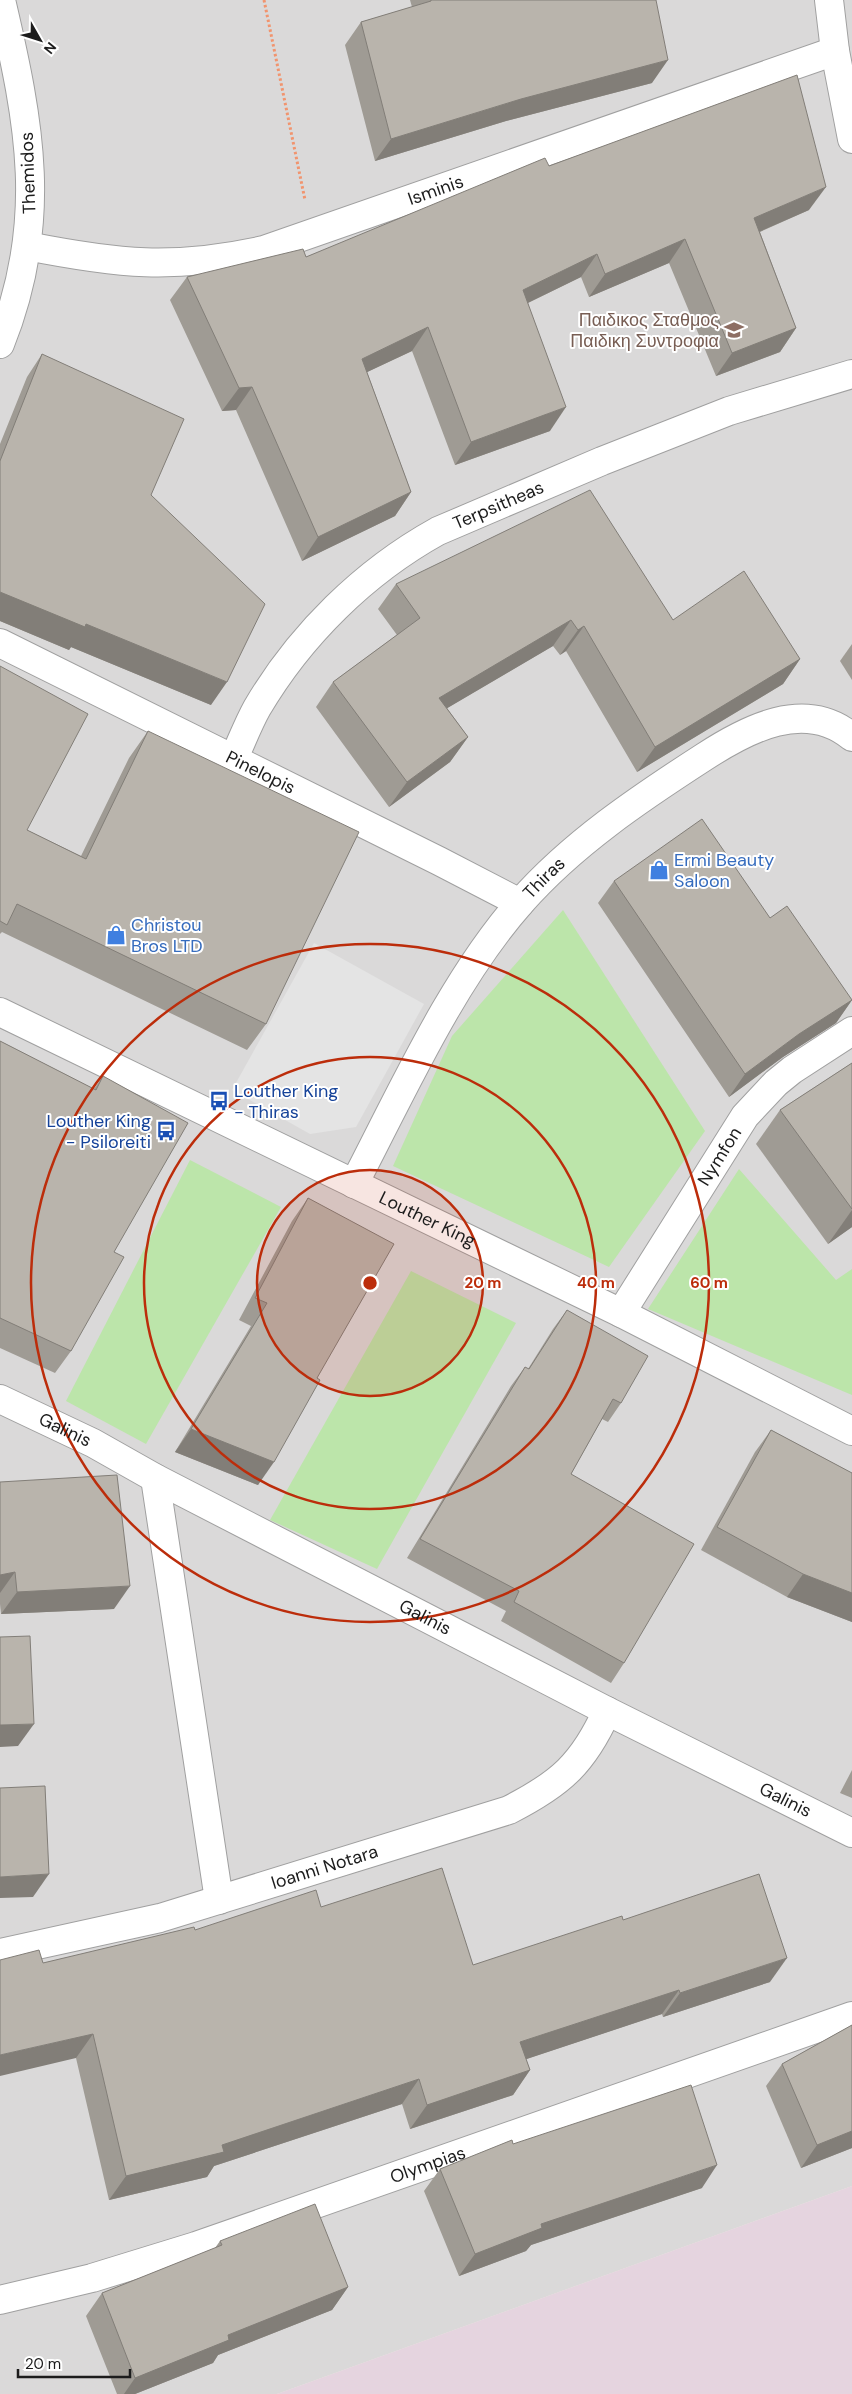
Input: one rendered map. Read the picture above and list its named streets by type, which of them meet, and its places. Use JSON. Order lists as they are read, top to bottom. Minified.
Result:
{"streets":{"street":["Themidos","Isminis","Terpsitheas","Pinelopis","Thiras","Nymfon","Louther King","Galinis","Ioanni Notara","Olympias"]},"crossings":[["Themidos","Isminis"],["Terpsitheas","Pinelopis"],["Pinelopis","Thiras"],["Thiras","Louther King"],["Nymfon","Louther King"],["Galinis","Ioanni Notara"]],"places":{"school or university":["Παιδικος Σταθμος Παιδικη Συντροφια"],"shop":["Ermi Beauty Saloon","Christou Bros LTD"],"bus stop":["Louther King - Thiras","Louther King - Psiloreiti"]},"scale_bar":"20 m","north":"bottom right","rings":["20 m","40 m","60 m"]}
